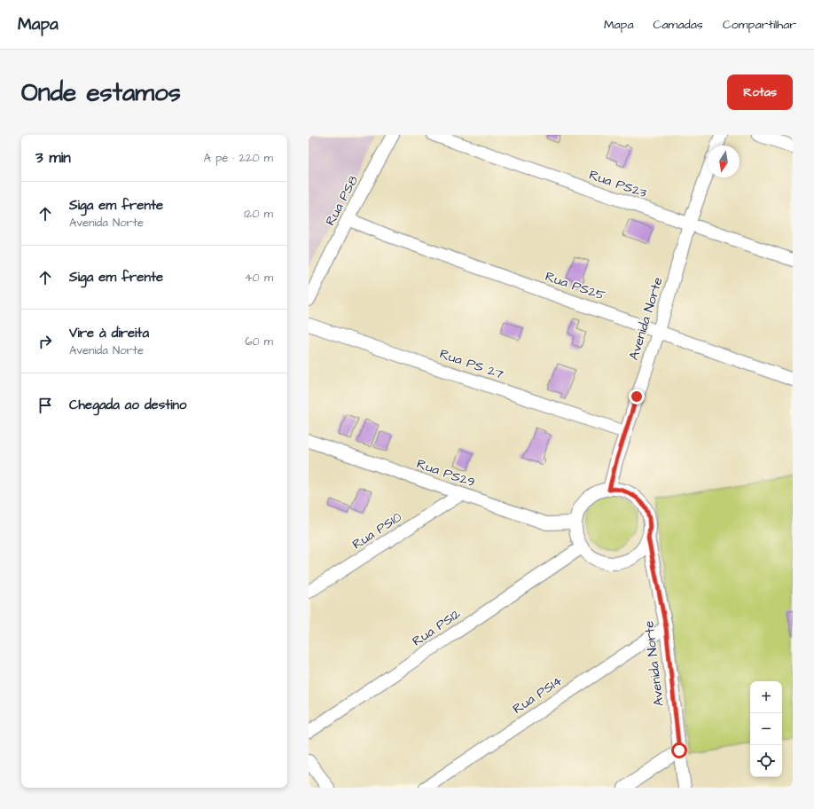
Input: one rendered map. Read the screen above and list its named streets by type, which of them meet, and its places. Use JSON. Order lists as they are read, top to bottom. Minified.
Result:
{"streets":{"street":["Rua PS23","Rua PS8","Rua PS25","Avenida Norte","Rua PS 27","Rua PS29","Rua PS10","Rua PS12","Rua PS14"]},"crossings":[["Rua PS23","Avenida Norte"],["Rua PS8","Rua PS25"],["Rua PS25","Avenida Norte"],["Avenida Norte","Rua PS 27"],["Avenida Norte","Rua PS29"],["Avenida Norte","Rua PS12"],["Avenida Norte","Rua PS14"],["Rua PS29","Rua PS10"],["Rua PS29","Rua PS12"]],"north":"bottom","page":{"header":"Mapa","nav":["Mapa","Camadas","Compartilhar"],"buttons":"Rotas","title":"Onde estamos","heading":["3 min","A pé · 220 m"],"list":[["Siga em frente","Avenida Norte","120 m"],["Siga em frente","40 m"],["Vire à direita","Avenida Norte","60 m"],"Chegada ao destino"],"map_buttons":["+","−"]}}
